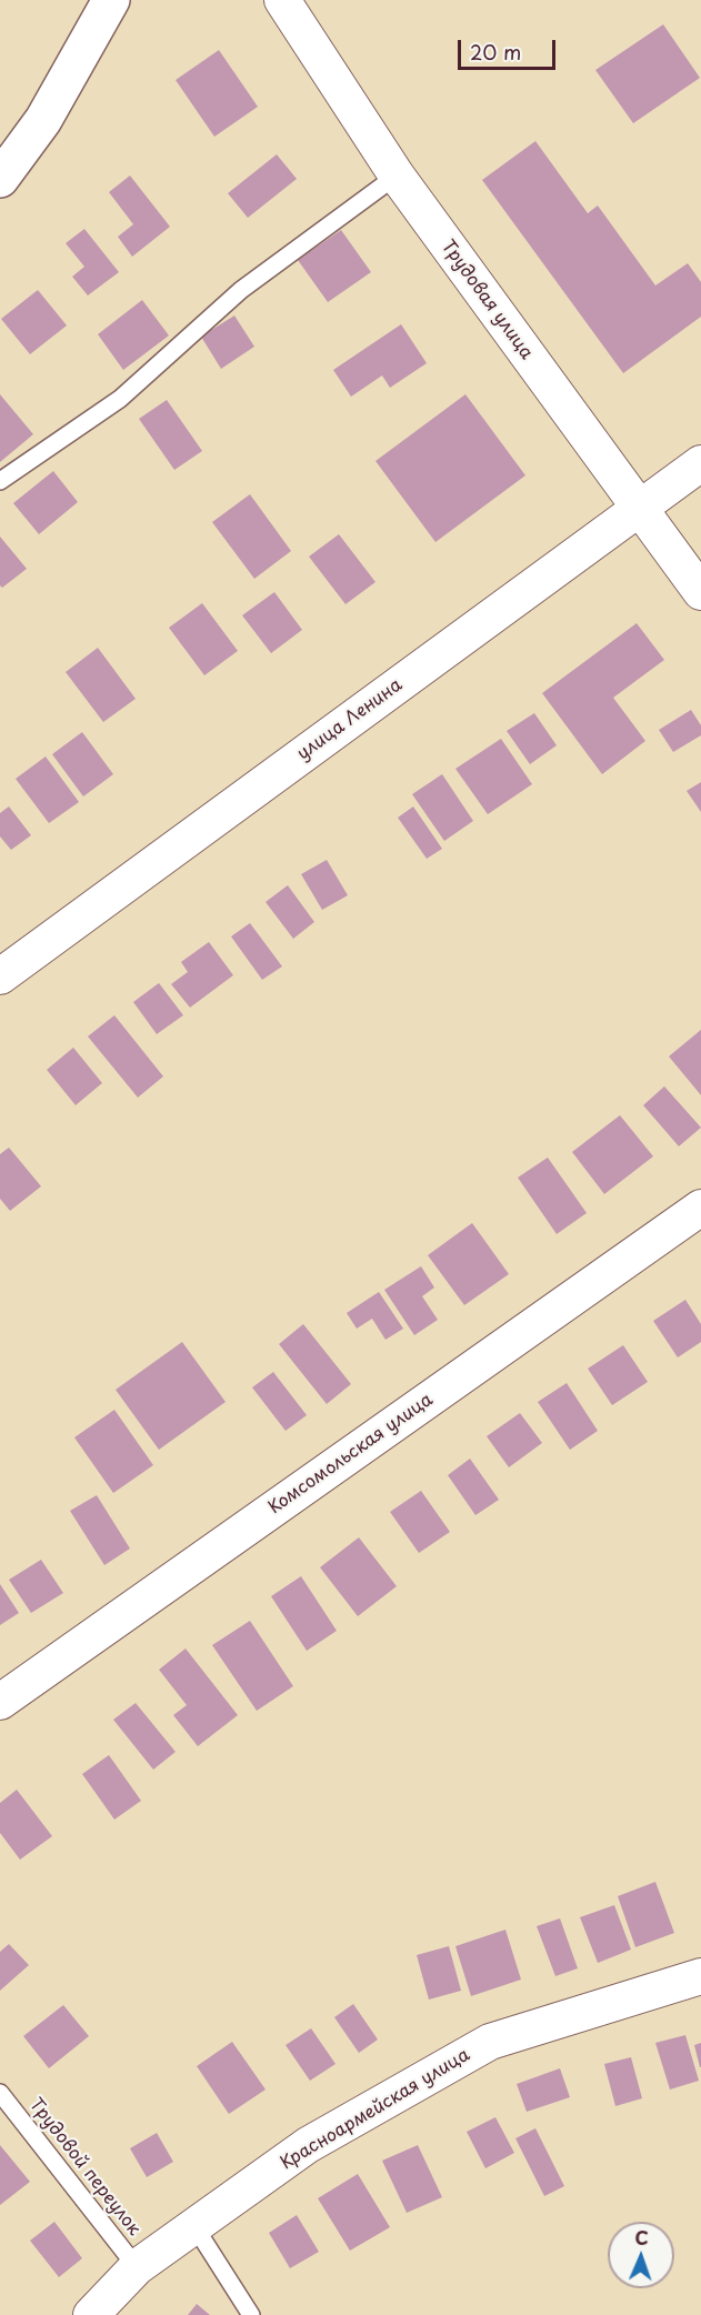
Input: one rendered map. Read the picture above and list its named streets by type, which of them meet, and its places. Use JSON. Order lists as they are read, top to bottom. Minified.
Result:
{"streets":{"street":["Трудовая улица","улица Ленина","Комсомольская улица","Красноармейская улица"],"lane":["Трудовой переулок"]},"crossings":[["Трудовая улица","улица Ленина"],["Красноармейская улица","Трудовой переулок"]],"scale_bar":"20 m","north":"top"}
